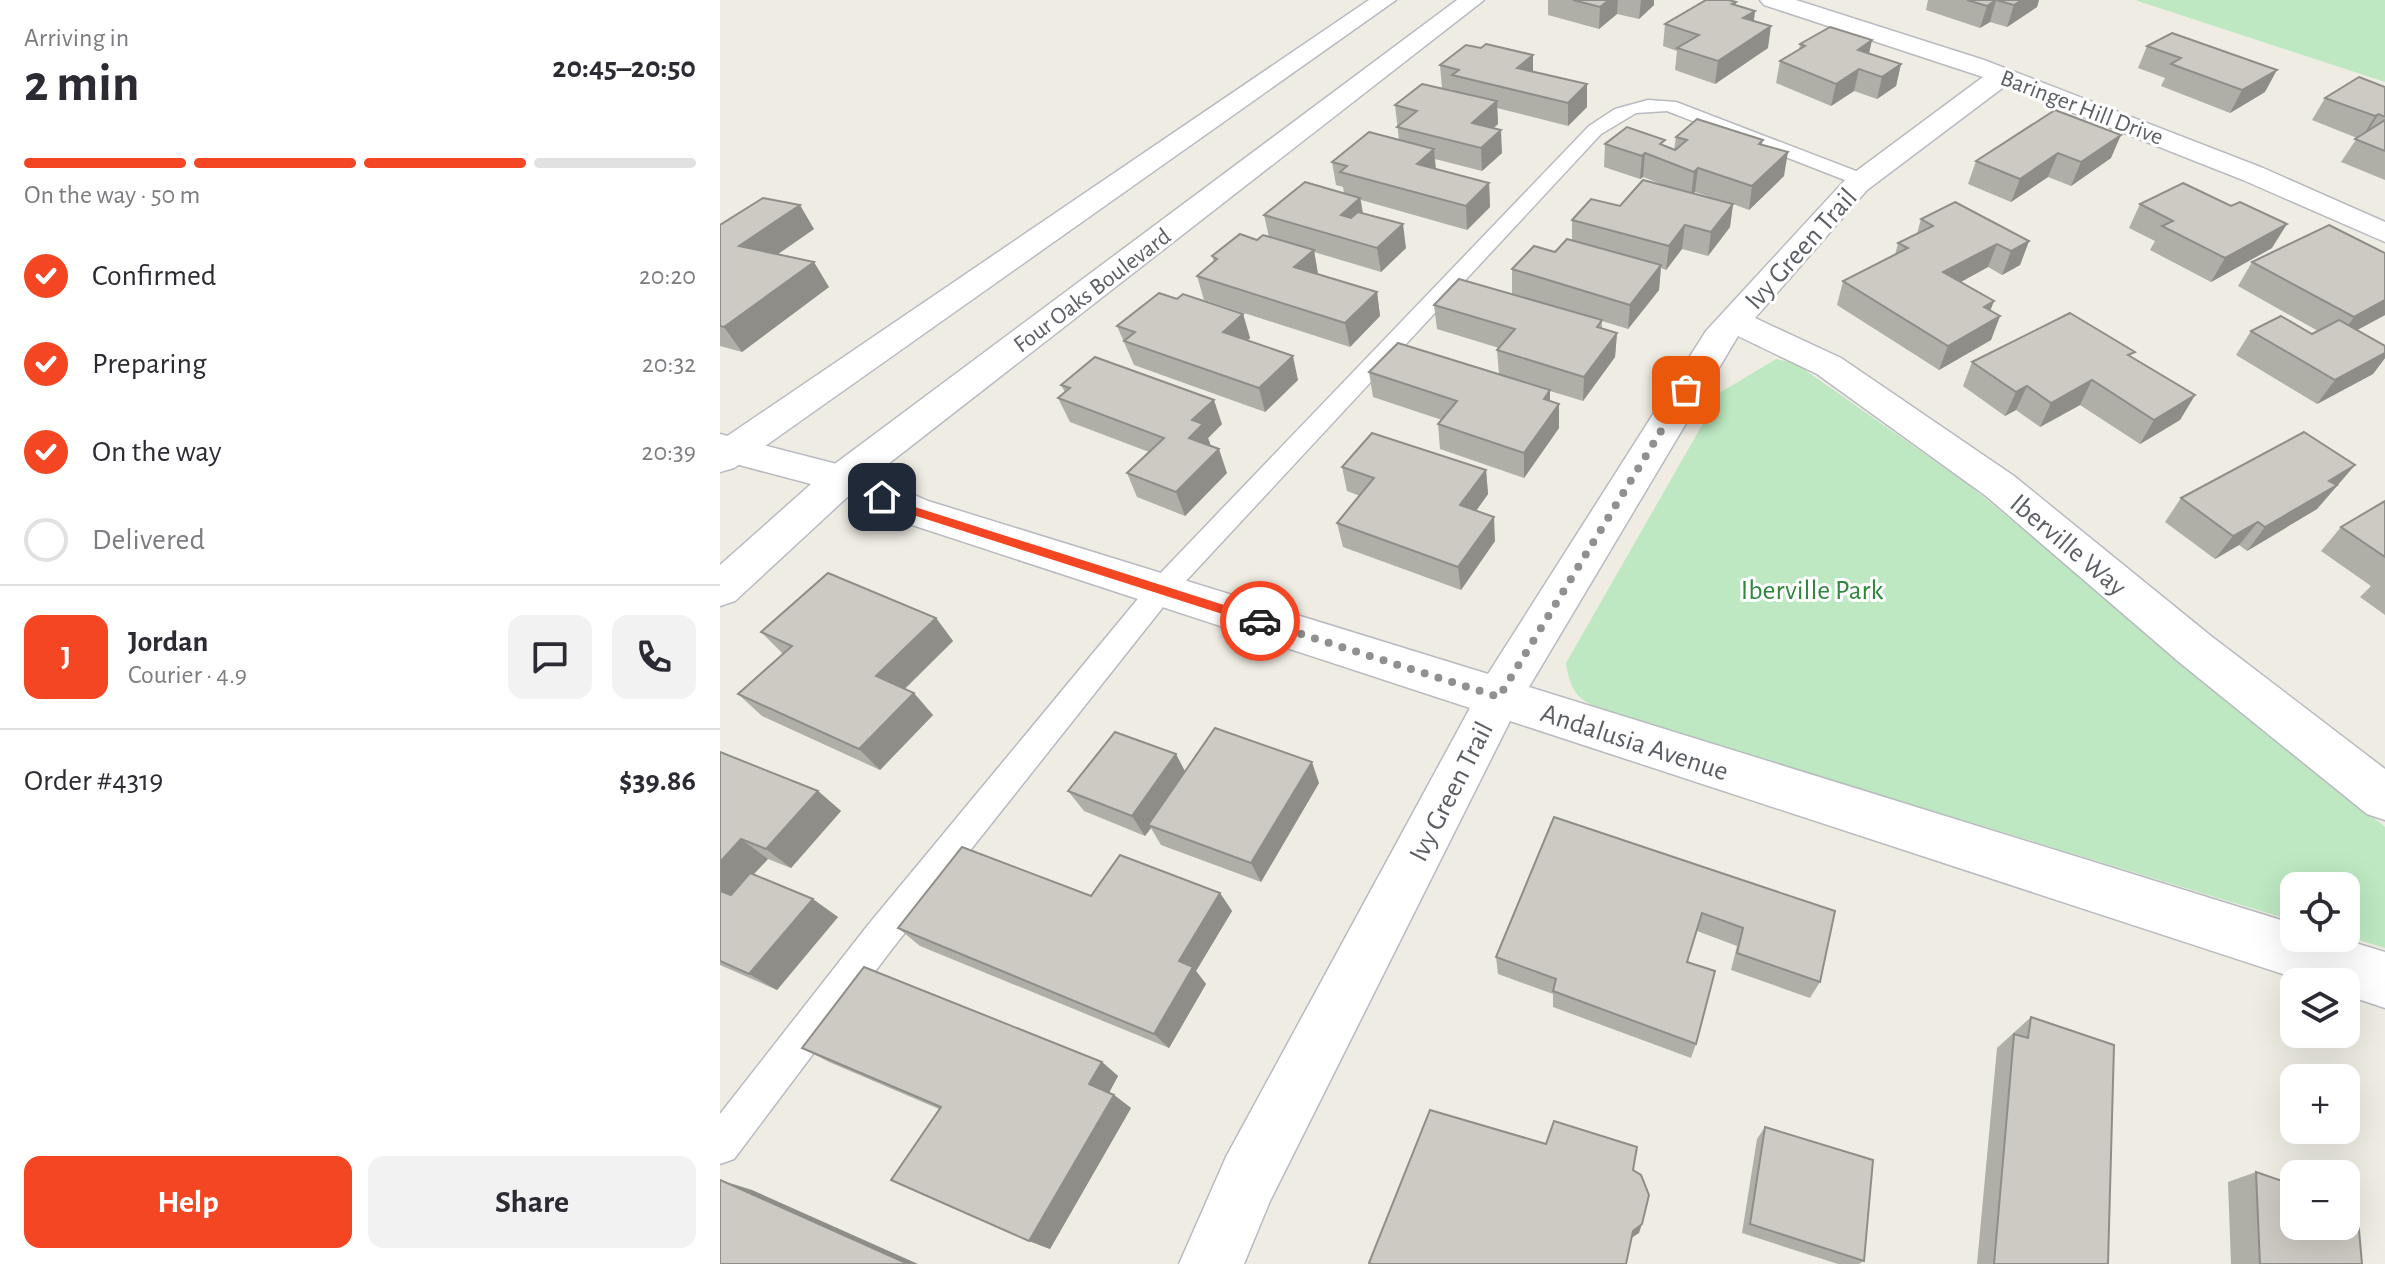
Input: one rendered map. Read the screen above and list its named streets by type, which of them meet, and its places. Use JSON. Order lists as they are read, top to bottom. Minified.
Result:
{"streets":{"street":["Baringer Hill Drive","Ivy Green Trail","Four Oaks Boulevard","Iberville Way","Andalusia Avenue"]},"crossings":[["Baringer Hill Drive","Ivy Green Trail"],["Ivy Green Trail","Iberville Way"],["Ivy Green Trail","Andalusia Avenue"],["Four Oaks Boulevard","Andalusia Avenue"]],"parks":["Iberville Park"],"page":{"heading":["2 min","Arriving in","20:45–20:50"],"panel":["Jordan","Courier · 4.9","Order #4319","$39.86"],"bar":"On the way · 50 m","list":[["Confirmed","20:20"],["Preparing","20:32"],["On the way","20:39"],"Delivered"],"round":"J","map_buttons":["+","−"],"buttons":["Help","Share"]}}
